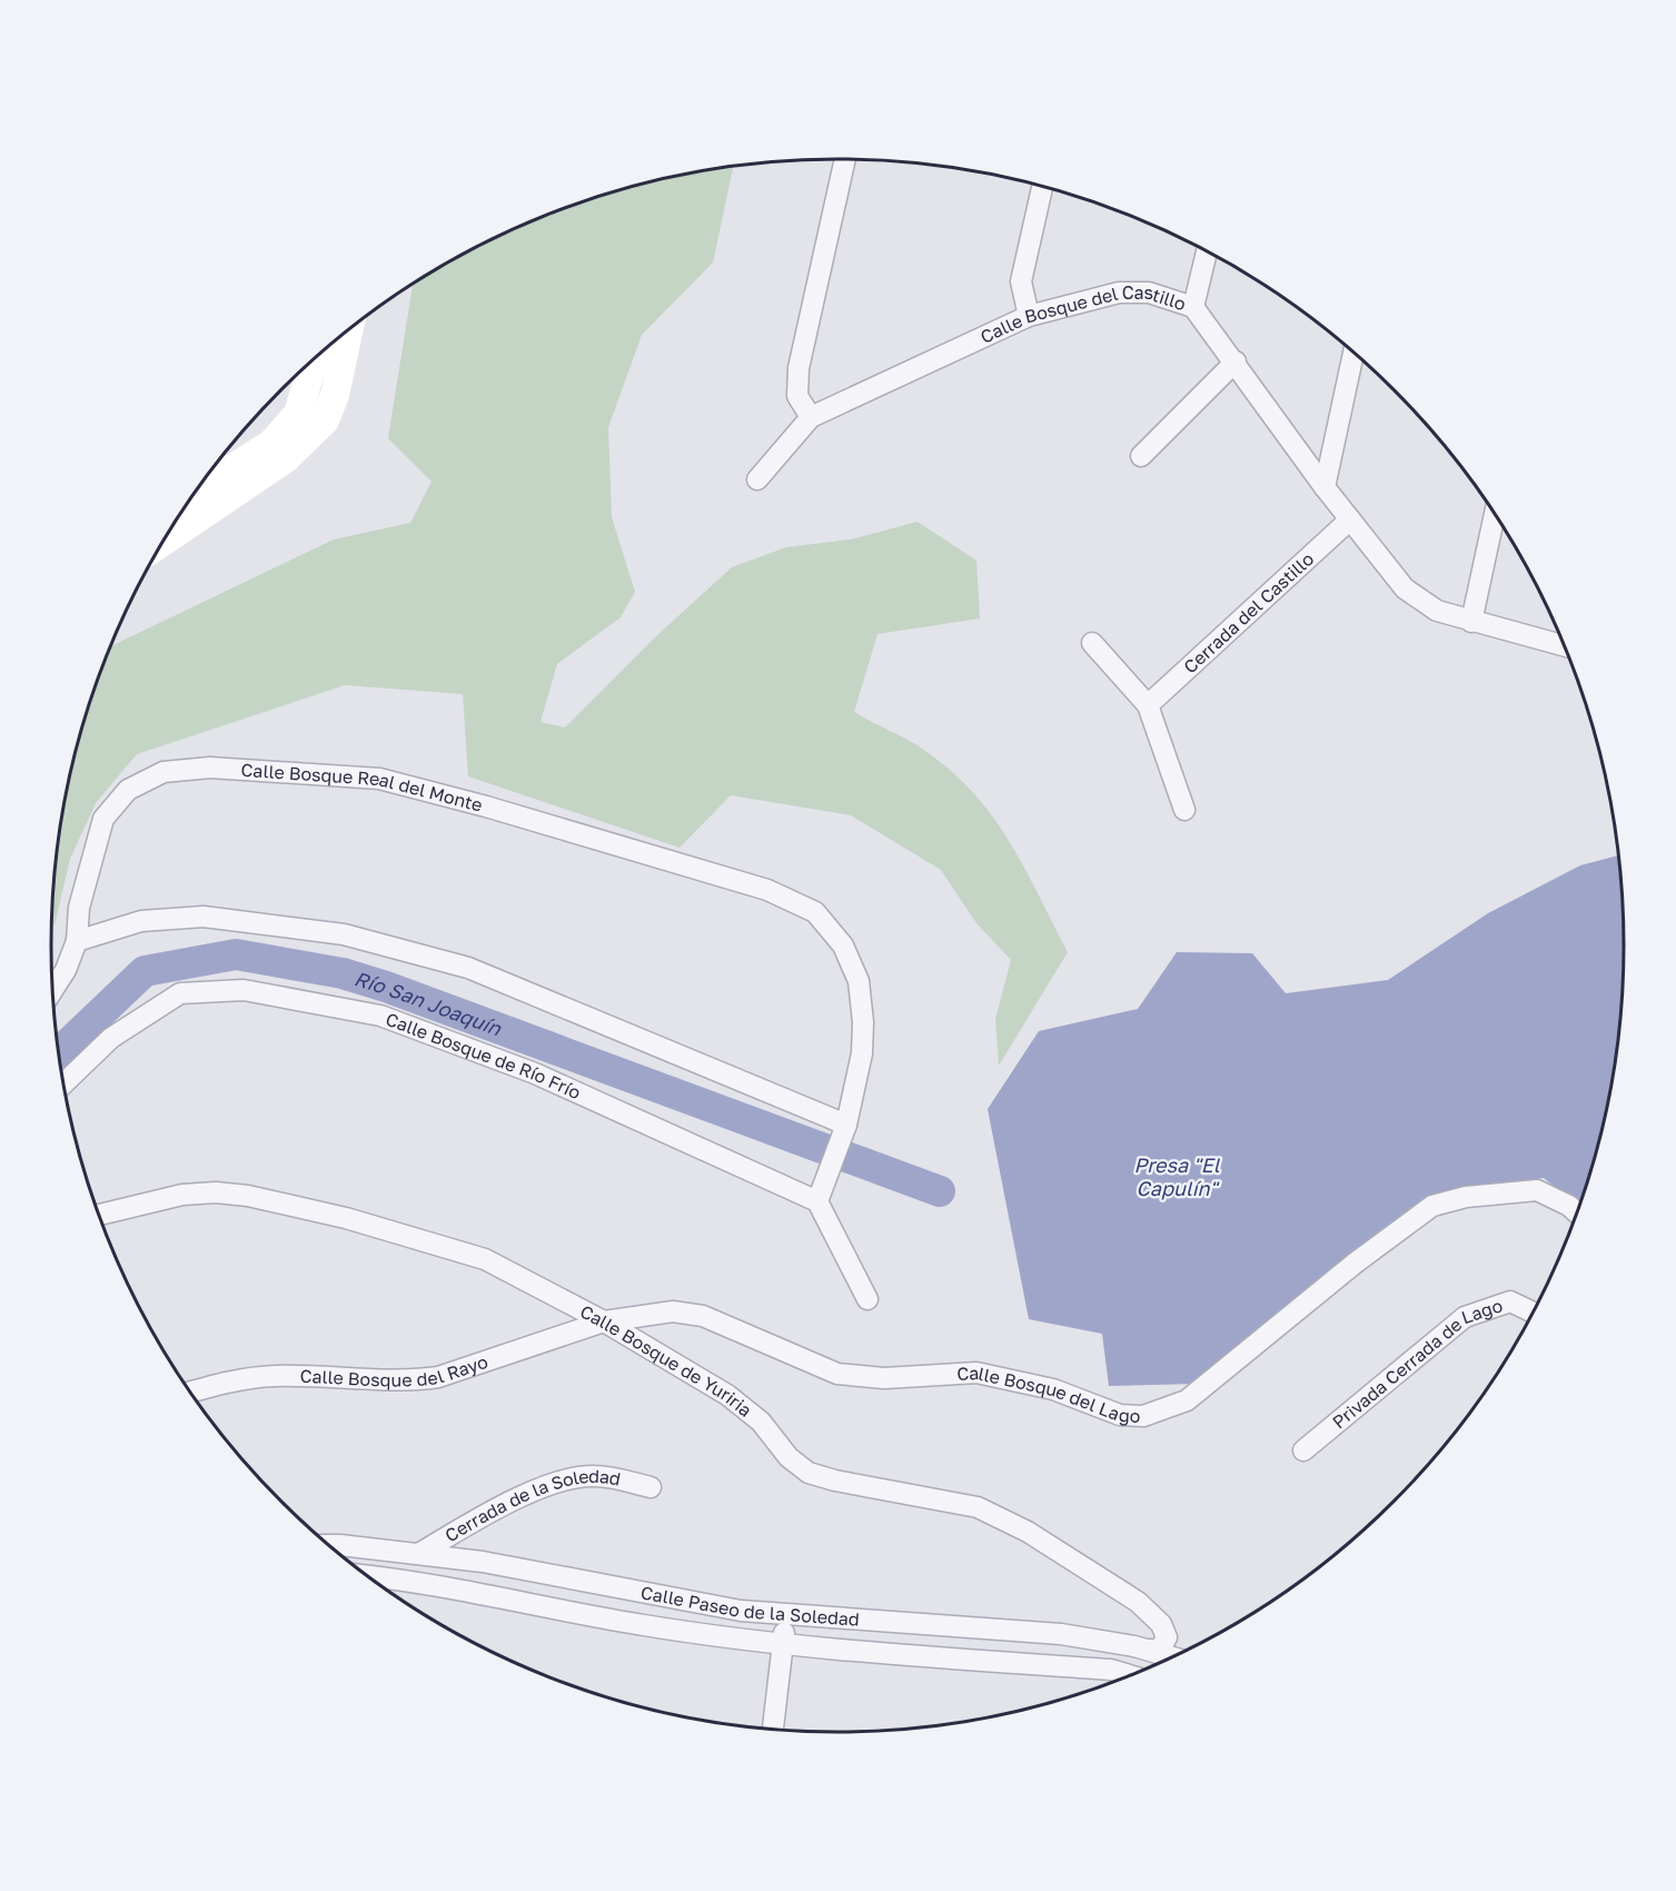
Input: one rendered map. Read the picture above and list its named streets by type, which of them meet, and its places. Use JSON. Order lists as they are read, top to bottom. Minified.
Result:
{"streets":{"street":["Calle Bosque del Castillo","Cerrada del Castillo","Calle Bosque Real del Monte","Calle Bosque de Río Frío","Calle Bosque de Yuriria","Privada Cerrada de Lago","Calle Bosque del Rayo","Calle Bosque del Lago","Cerrada de la Soledad","Calle Paseo de la Soledad"]},"crossings":[["Calle Bosque del Castillo","Cerrada del Castillo"],["Calle Bosque de Yuriria","Calle Bosque del Rayo"],["Calle Bosque de Yuriria","Calle Bosque del Lago"],["Calle Bosque de Yuriria","Calle Paseo de la Soledad"],["Calle Bosque del Rayo","Calle Bosque del Lago"],["Cerrada de la Soledad","Calle Paseo de la Soledad"]],"water":["Río San Joaquín","Presa \"El Capulín\""]}
